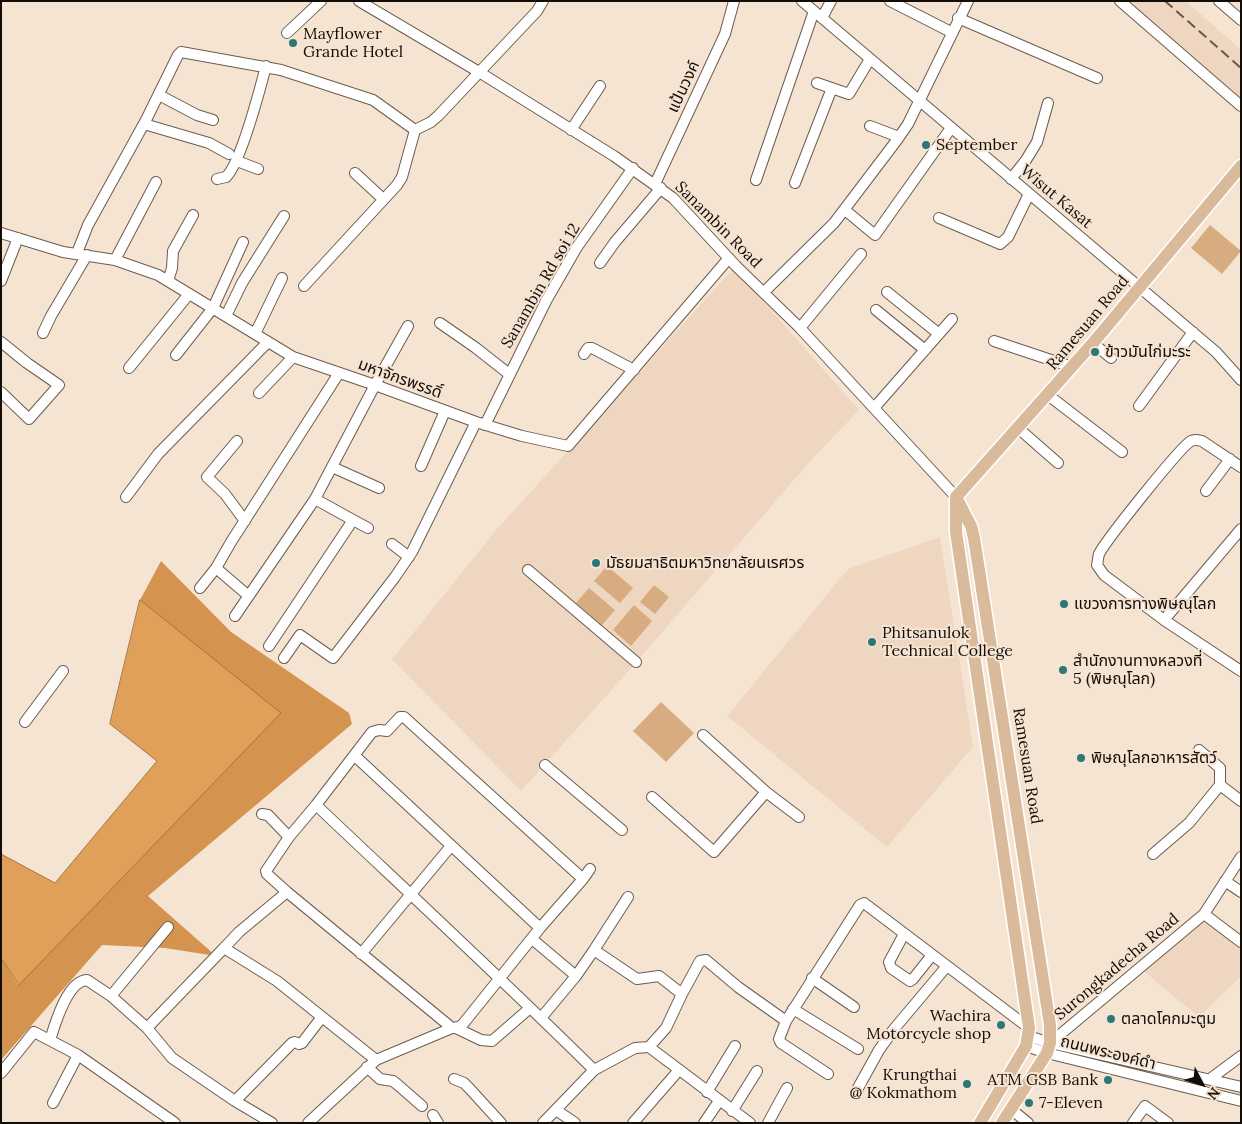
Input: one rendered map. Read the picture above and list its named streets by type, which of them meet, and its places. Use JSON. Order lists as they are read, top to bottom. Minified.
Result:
{"streets":{"main road":["Ramesuan Road"],"street":["แป้นวงค์","Wisut Kasat","Sanambin Road","Sanambin Rd soi 12","มหาจักรพรรดิ์","Surongkadecha Road","ถนนพระองค์ดำ"]},"crossings":[["แป้นวงค์","Sanambin Road"],["Wisut Kasat","Ramesuan Road"],["Sanambin Road","Sanambin Rd soi 12"],["Sanambin Road","Ramesuan Road"],["Sanambin Road","มหาจักรพรรดิ์"],["Sanambin Rd soi 12","มหาจักรพรรดิ์"],["Ramesuan Road","Surongkadecha Road"],["Ramesuan Road","ถนนพระองค์ดำ"],["Surongkadecha Road","ถนนพระองค์ดำ"]],"places":["Mayflower Grande Hotel","September","ข้าวมันไก่มะระ","มัธยมสาธิตมหาวิทยาลัยนเรศวร","แขวงการทางพิษณุโลก","Phitsanulok Technical College","สำนักงานทางหลวงที่ 5 (พิษณุโลก)","พิษณุโลกอาหารสัตว์","ตลาดโคกมะตูม","Wachira Motorcycle shop","ATM GSB Bank","Krungthai @ Kokmathom","7-Eleven"],"north":"bottom right"}
